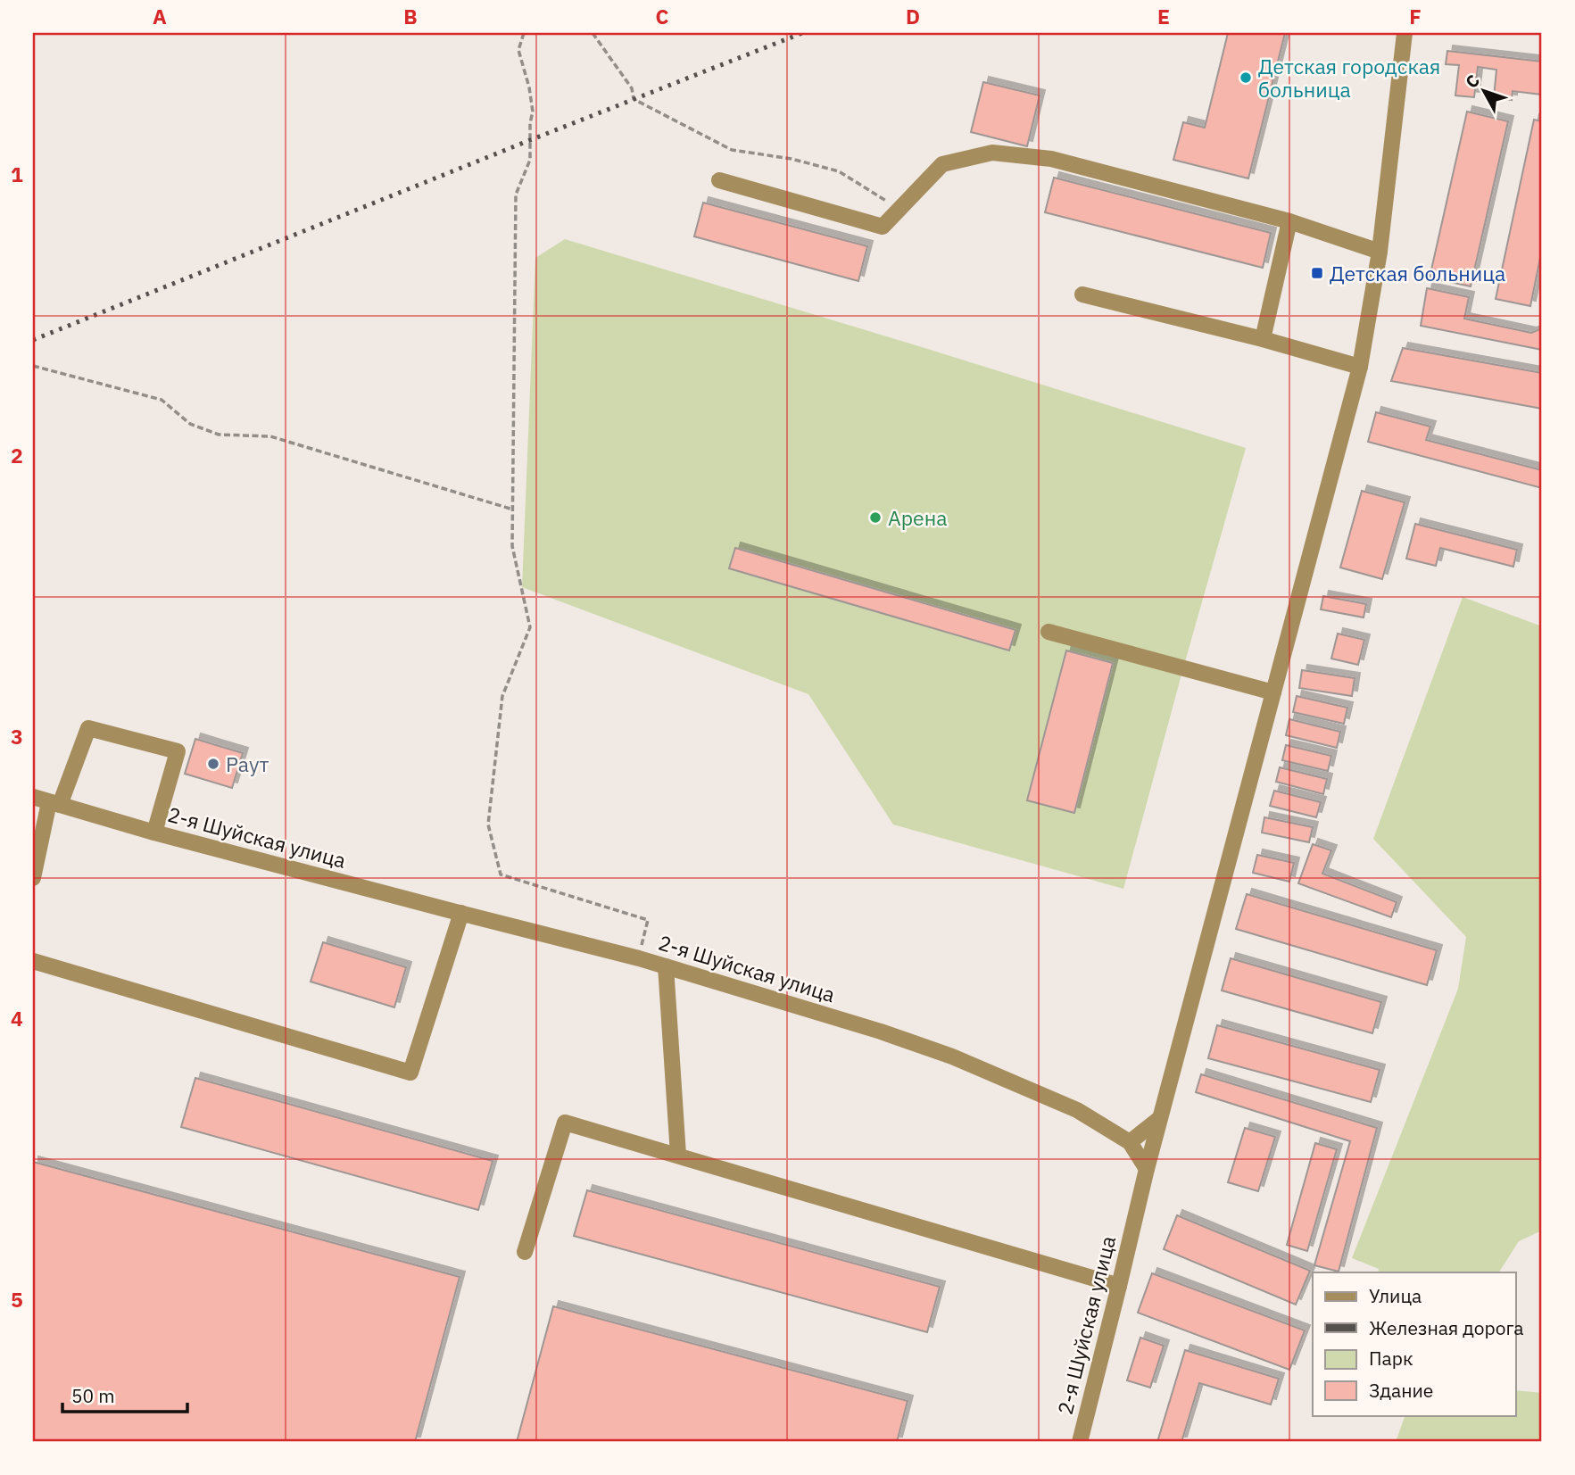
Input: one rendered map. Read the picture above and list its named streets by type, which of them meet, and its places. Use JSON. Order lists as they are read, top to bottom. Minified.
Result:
{"streets":{"street":["2-я Шуйская улица"]},"places":{"other":["Детская городская больница","Арена","Раут"],"transit":["Детская больница"]},"legend":["Улица","Железная дорога","Парк","Здание"],"scale_bar":"50 m","north":"top left","grid":{"columns":["A","B","C","D","E","F"],"rows":["1","2","3","4","5"]}}
